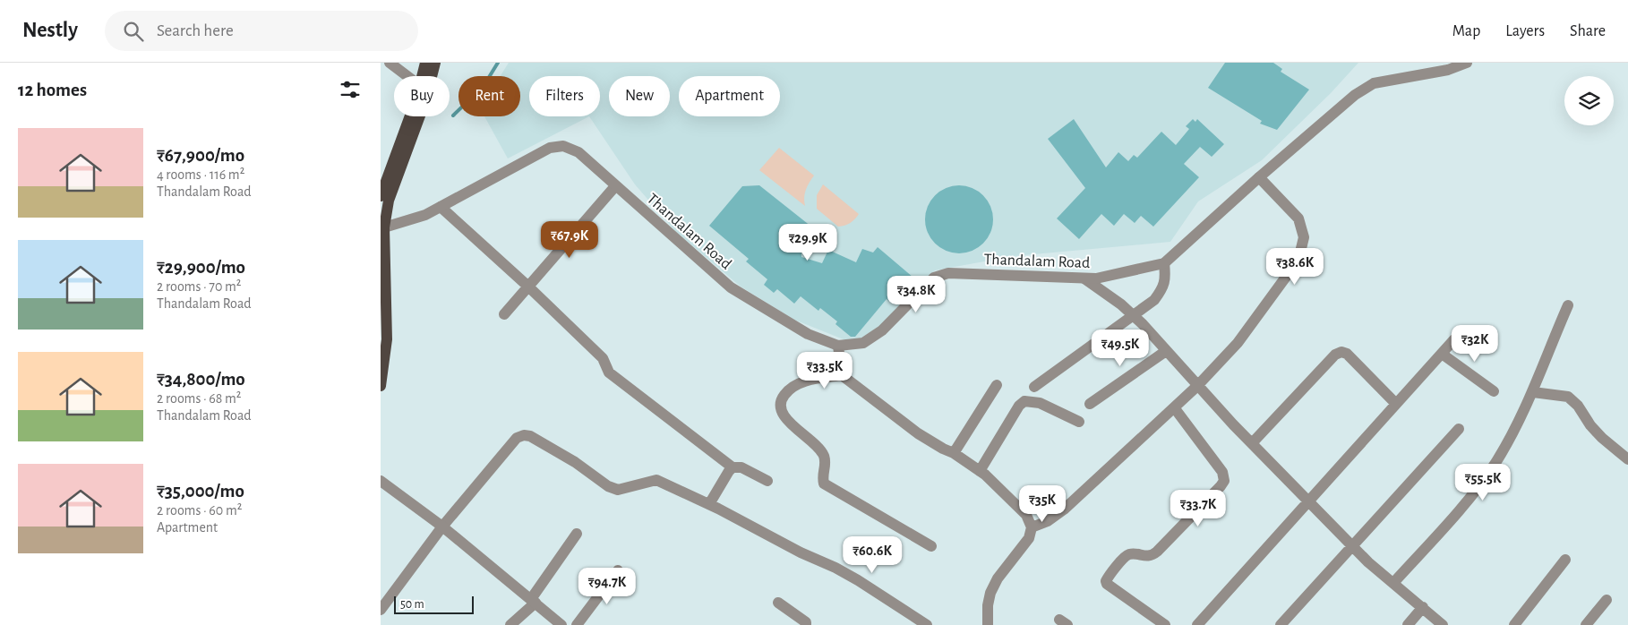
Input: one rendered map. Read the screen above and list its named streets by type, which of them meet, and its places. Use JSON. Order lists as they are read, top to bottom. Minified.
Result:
{"streets":{"street":["Thandalam Road"]},"scale_bar":"50 m","page":{"header":"Nestly","search":"Search here","nav":["Map","Layers","Share"],"heading":"12 homes","chip":["Buy","Rent","Filters","New","Apartment"],"list":[{"name":"₹67,900/mo","note":"4 rooms · 116 m² · Thandalam Road"},{"name":"₹29,900/mo","note":"2 rooms · 70 m² · Thandalam Road"},{"name":"₹34,800/mo","note":"2 rooms · 68 m² · Thandalam Road"},{"name":"₹35,000/mo","note":"2 rooms · 60 m² · Apartment"}],"price":["₹67.9K","₹29.9K","₹38.6K","₹34.8K","₹32K","₹49.5K","₹33.5K","₹55.5K","₹35K","₹33.7K","₹60.6K","₹94.7K"],"scale":"50 m"}}
